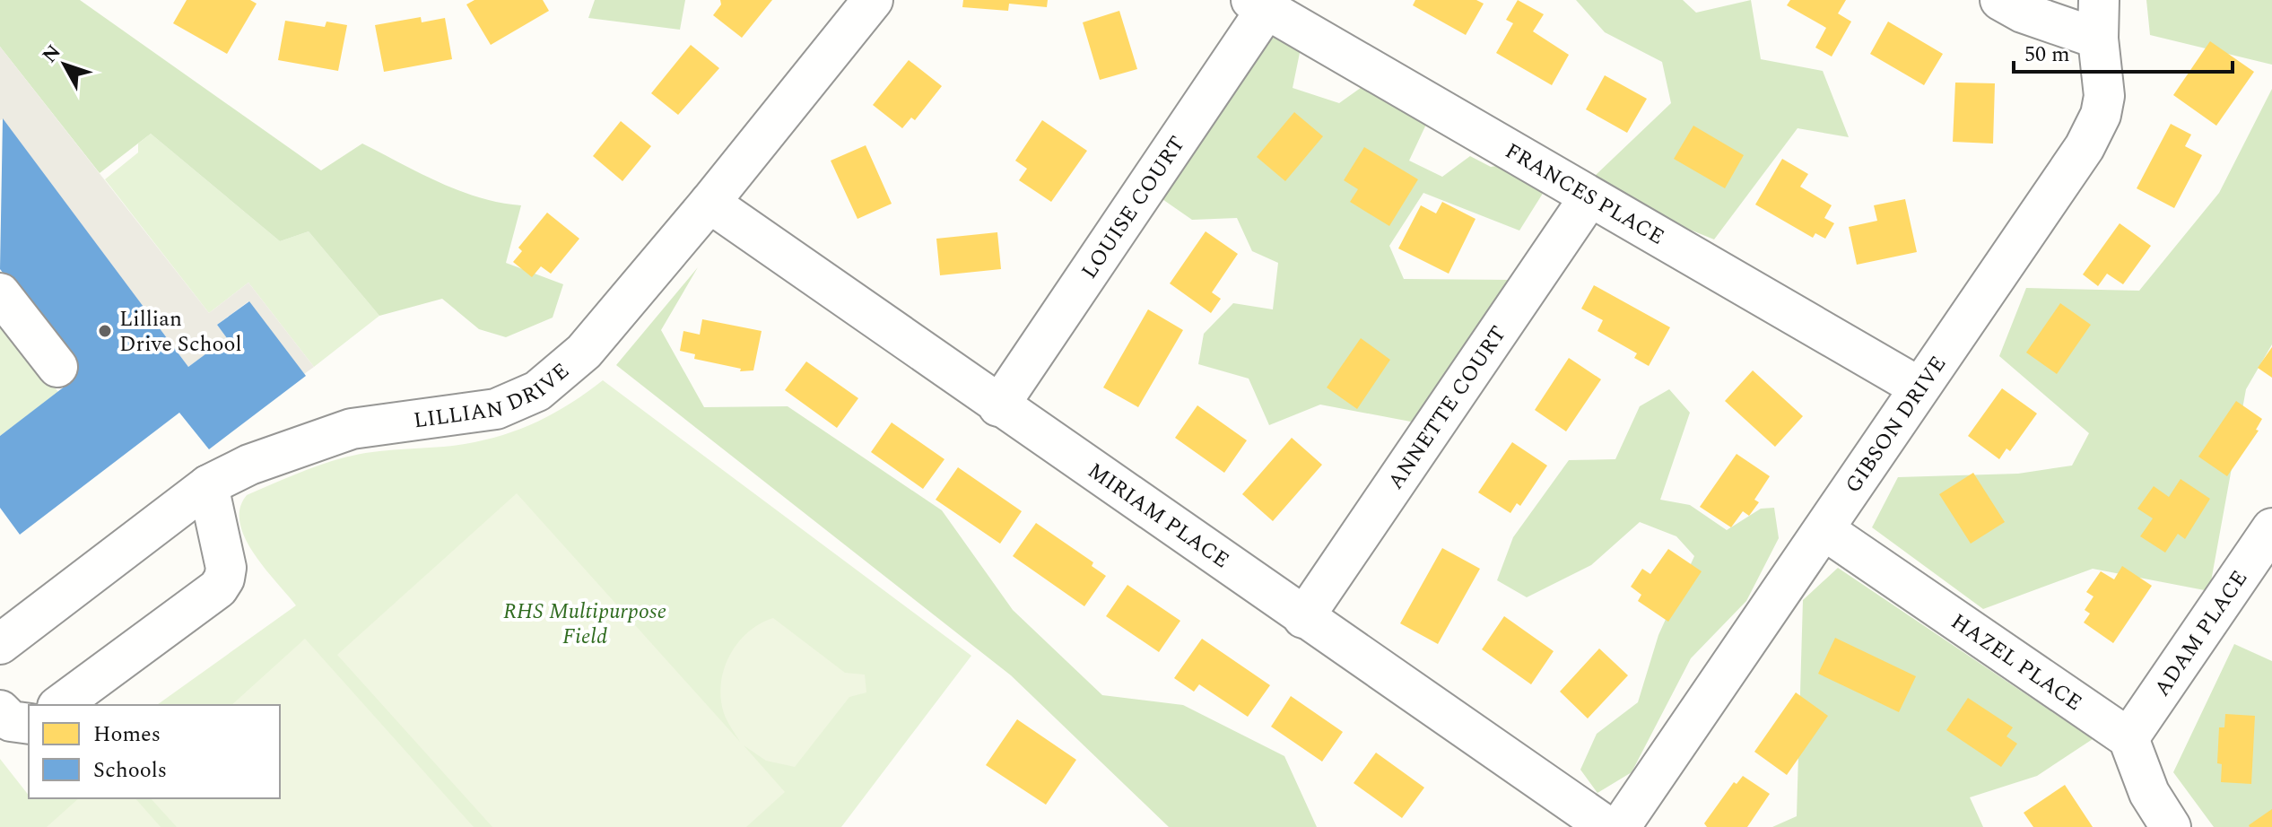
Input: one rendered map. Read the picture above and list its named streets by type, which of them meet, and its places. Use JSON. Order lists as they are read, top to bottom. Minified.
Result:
{"streets":{"street":["FRANCES PLACE","LOUISE COURT","LILLIAN DRIVE","ANNETTE COURT","GIBSON DRIVE","MIRIAM PLACE","ADAM PLACE","HAZEL PLACE"]},"crossings":[["FRANCES PLACE","LOUISE COURT"],["FRANCES PLACE","ANNETTE COURT"],["FRANCES PLACE","GIBSON DRIVE"],["LOUISE COURT","MIRIAM PLACE"],["LILLIAN DRIVE","MIRIAM PLACE"],["ANNETTE COURT","MIRIAM PLACE"],["GIBSON DRIVE","HAZEL PLACE"],["ADAM PLACE","HAZEL PLACE"]],"parks":["RHS Multipurpose Field"],"places":["Lillian Drive School"],"legend":["Homes","Schools"],"scale_bar":"50 m","north":"top left"}
